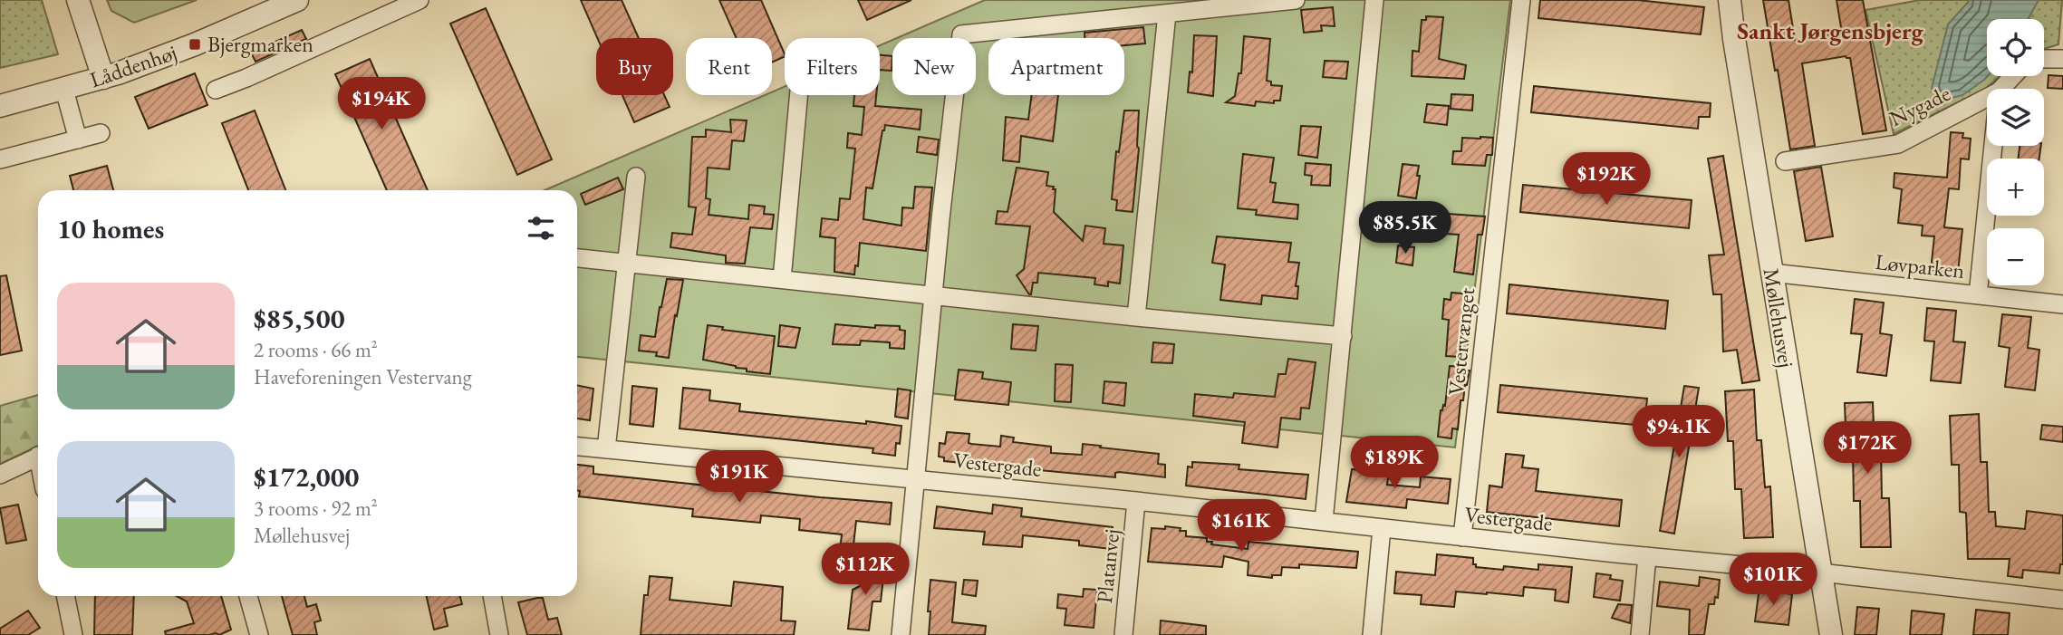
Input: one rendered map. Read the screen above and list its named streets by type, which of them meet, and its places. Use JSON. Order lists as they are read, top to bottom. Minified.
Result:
{"streets":{"street":["Låddenhøj","Nygade","Løvparken","Møllehusvej","Vestervænget","Vestergade","Platanvej"]},"crossings":[["Løvparken","Møllehusvej"],["Møllehusvej","Vestergade"],["Vestervænget","Vestergade"],["Vestergade","Platanvej"]],"districts":["Sankt Jørgensbjerg"],"places":{"transit":["Bjergmarken"]},"page":{"map_buttons":["+","−"],"chip":["Buy","Rent","Filters","New","Apartment"],"price":["$194K","$192K","$85.5K","$94.1K","$172K","$189K","$191K","$161K","$112K","$101K"],"heading":"10 homes","list":[{"name":"$85,500","note":"2 rooms · 66 m² · Haveforeningen Vestervang"},{"name":"$172,000","note":"3 rooms · 92 m² · Møllehusvej"}]}}
